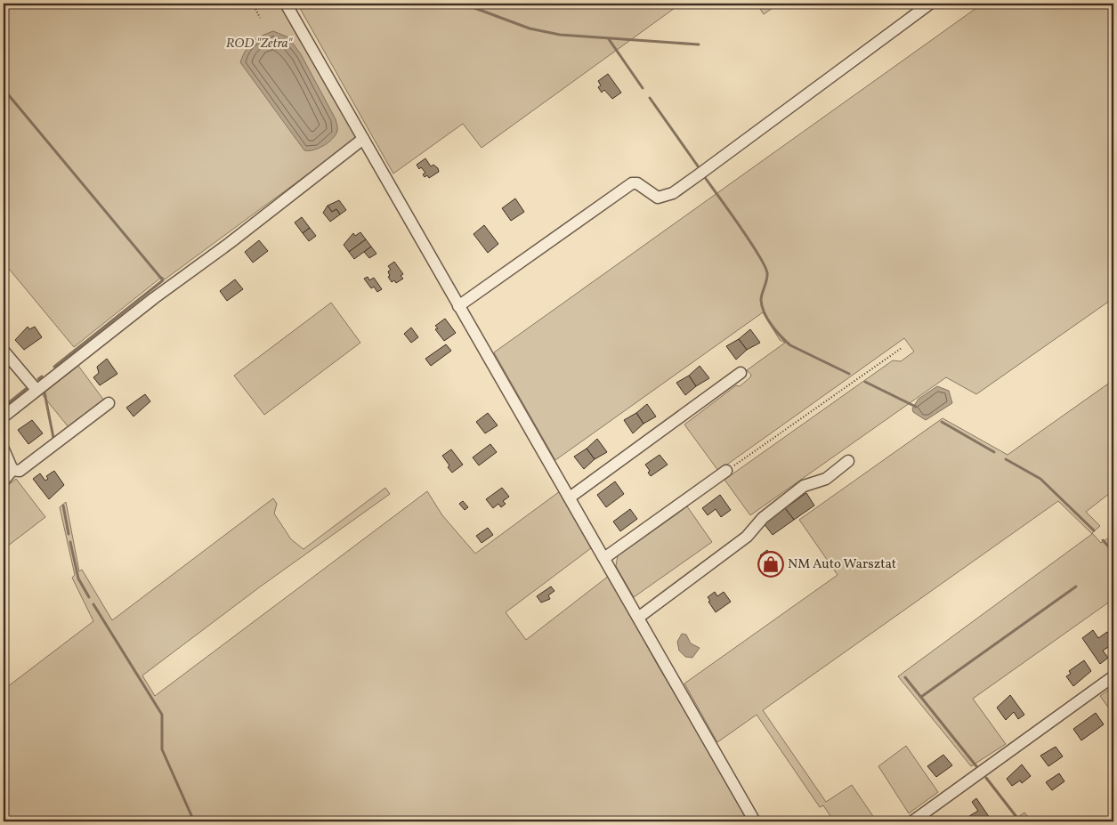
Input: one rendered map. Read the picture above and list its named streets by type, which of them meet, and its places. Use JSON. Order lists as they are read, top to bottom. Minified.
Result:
{"parks":["ROD \"Zetra\""],"places":{"shop":["NM Auto Warsztat"]}}
